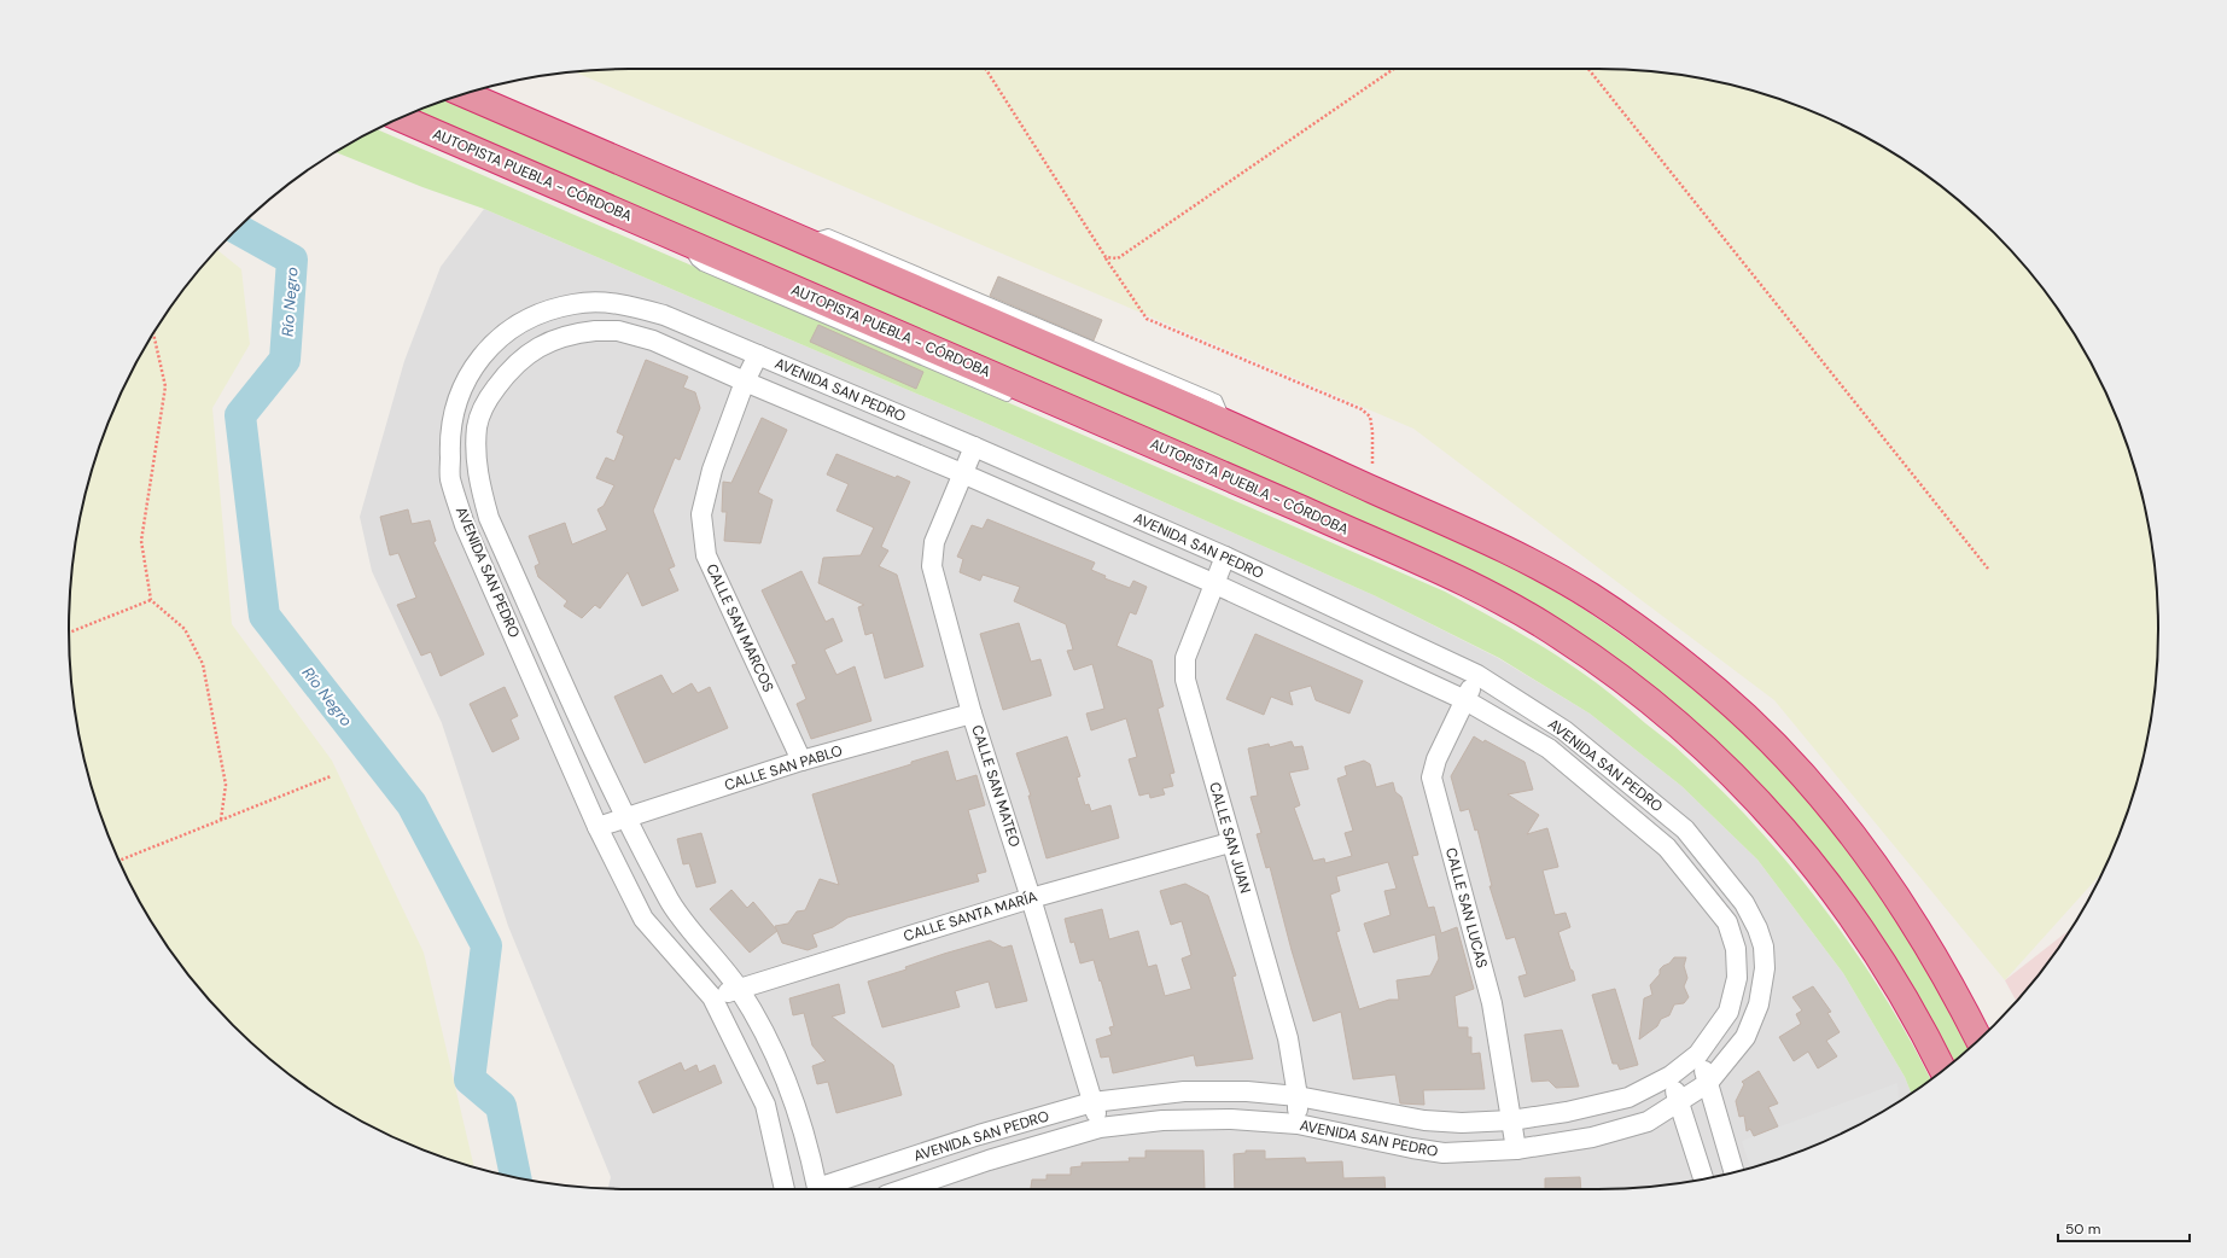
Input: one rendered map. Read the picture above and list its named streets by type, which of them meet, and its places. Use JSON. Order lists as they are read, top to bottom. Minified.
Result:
{"streets":{"highway":["AUTOPISTA PUEBLA - CÓRDOBA"],"street":["AVENIDA SAN PEDRO","CALLE SAN MARCOS","CALLE SAN PABLO","CALLE SAN MATEO","CALLE SAN JUAN","CALLE SAN LUCAS","CALLE SANTA MARÍA"]},"crossings":[["AVENIDA SAN PEDRO","CALLE SAN MARCOS"],["AVENIDA SAN PEDRO","CALLE SAN PABLO"],["AVENIDA SAN PEDRO","CALLE SAN MATEO"],["AVENIDA SAN PEDRO","CALLE SAN JUAN"],["AVENIDA SAN PEDRO","CALLE SAN LUCAS"],["AVENIDA SAN PEDRO","CALLE SANTA MARÍA"],["CALLE SAN MARCOS","CALLE SAN PABLO"],["CALLE SAN PABLO","CALLE SAN MATEO"],["CALLE SAN MATEO","CALLE SANTA MARÍA"],["CALLE SAN JUAN","CALLE SANTA MARÍA"]],"water":["Río Negro"],"scale_bar":"50 m"}
